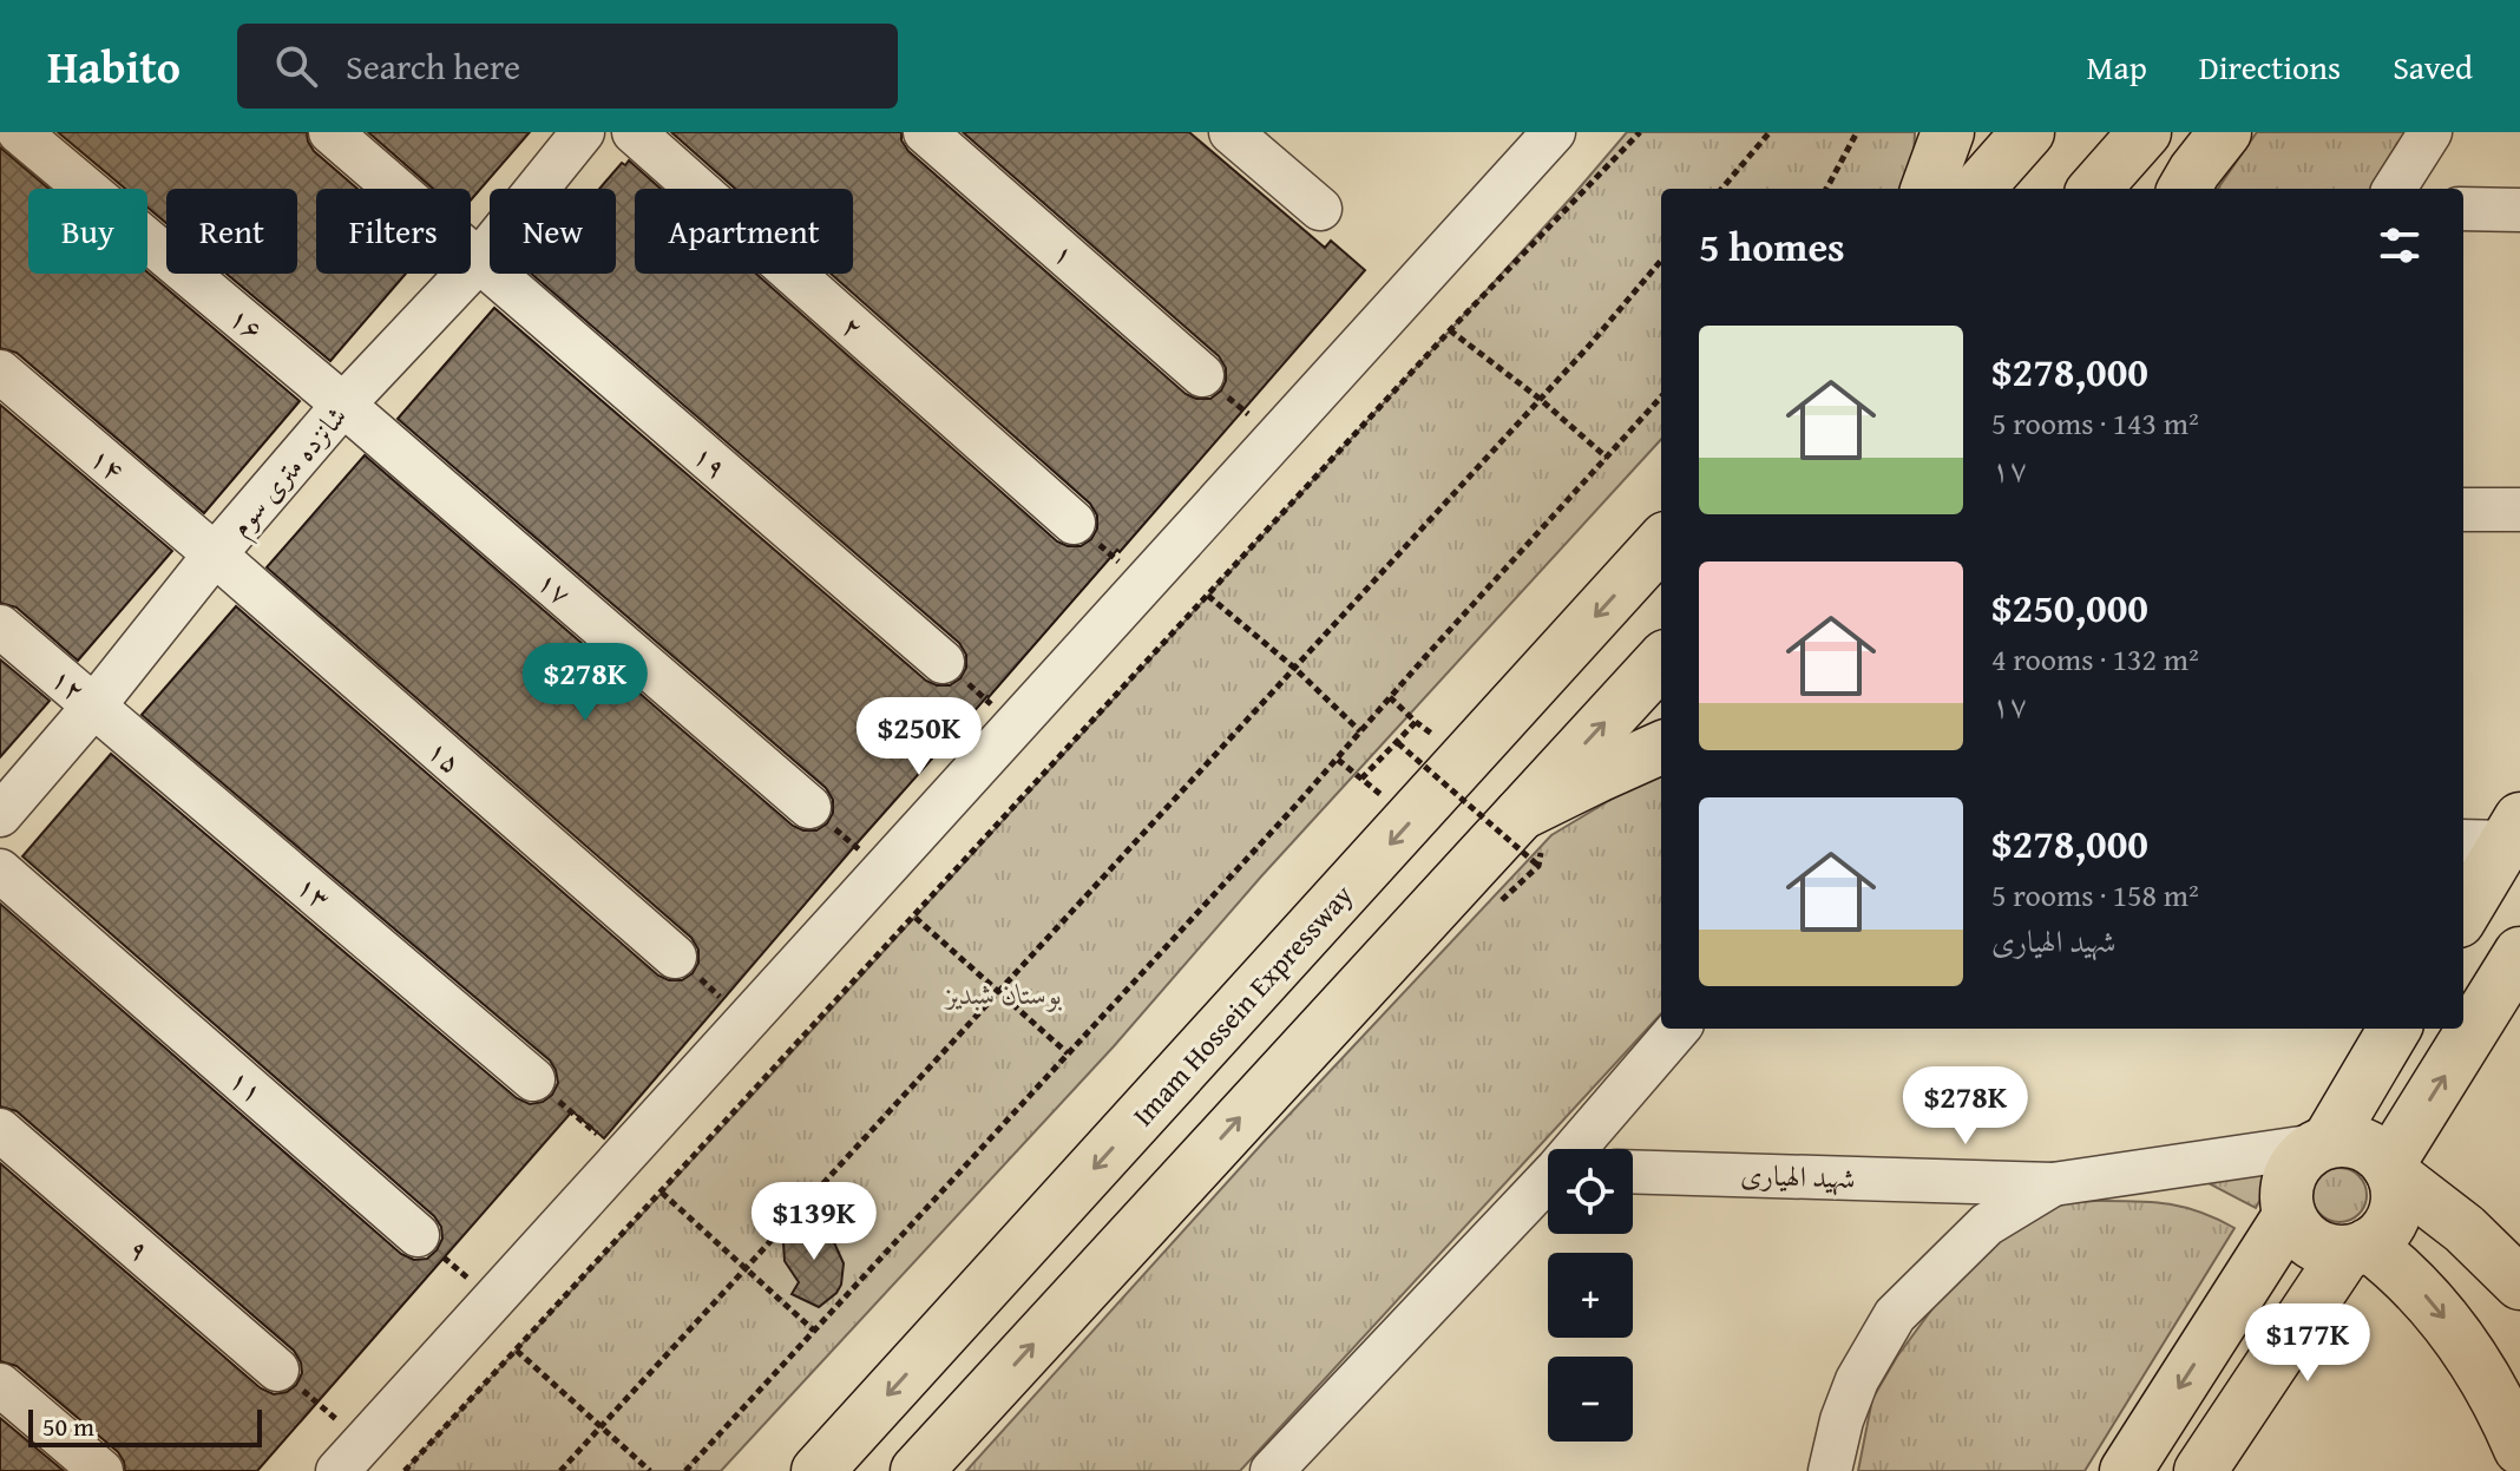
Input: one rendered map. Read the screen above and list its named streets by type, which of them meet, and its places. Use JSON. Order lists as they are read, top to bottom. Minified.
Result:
{"streets":{"main road":["Imam Hossein Expressway"],"street":["۱","۱۶","۲","۱۹","۱۴","شانزده متری سوم","۱۷","۱۲","۱۵","۱۳","۱۱","شهید الهیاری","۹"]},"crossings":[["۱۶","شانزده متری سوم"],["۱۶","۱۷"],["۱۹","شانزده متری سوم"],["۱۴","شانزده متری سوم"],["۱۴","۱۵"],["شانزده متری سوم","۱۷"],["شانزده متری سوم","۱۲"],["شانزده متری سوم","۱۵"],["شانزده متری سوم","۱۳"],["۱۲","۱۳"]],"parks":["بوستان شبدیز"],"scale_bar":"50 m","page":{"header":"Habito","search":"Search here","nav":["Map","Directions","Saved"],"chip":["Buy","Rent","Filters","New","Apartment"],"heading":"5 homes","list":[{"name":"$278,000","note":"5 rooms · 143 m² · ۱۷"},{"name":"$250,000","note":"4 rooms · 132 m² · ۱۷"},{"name":"$278,000","note":"5 rooms · 158 m² · شهید الهیاری"}],"price":["$278K","$250K","$278K","$139K","$177K"],"map_buttons":["+","−"],"scale":"50 m"}}
